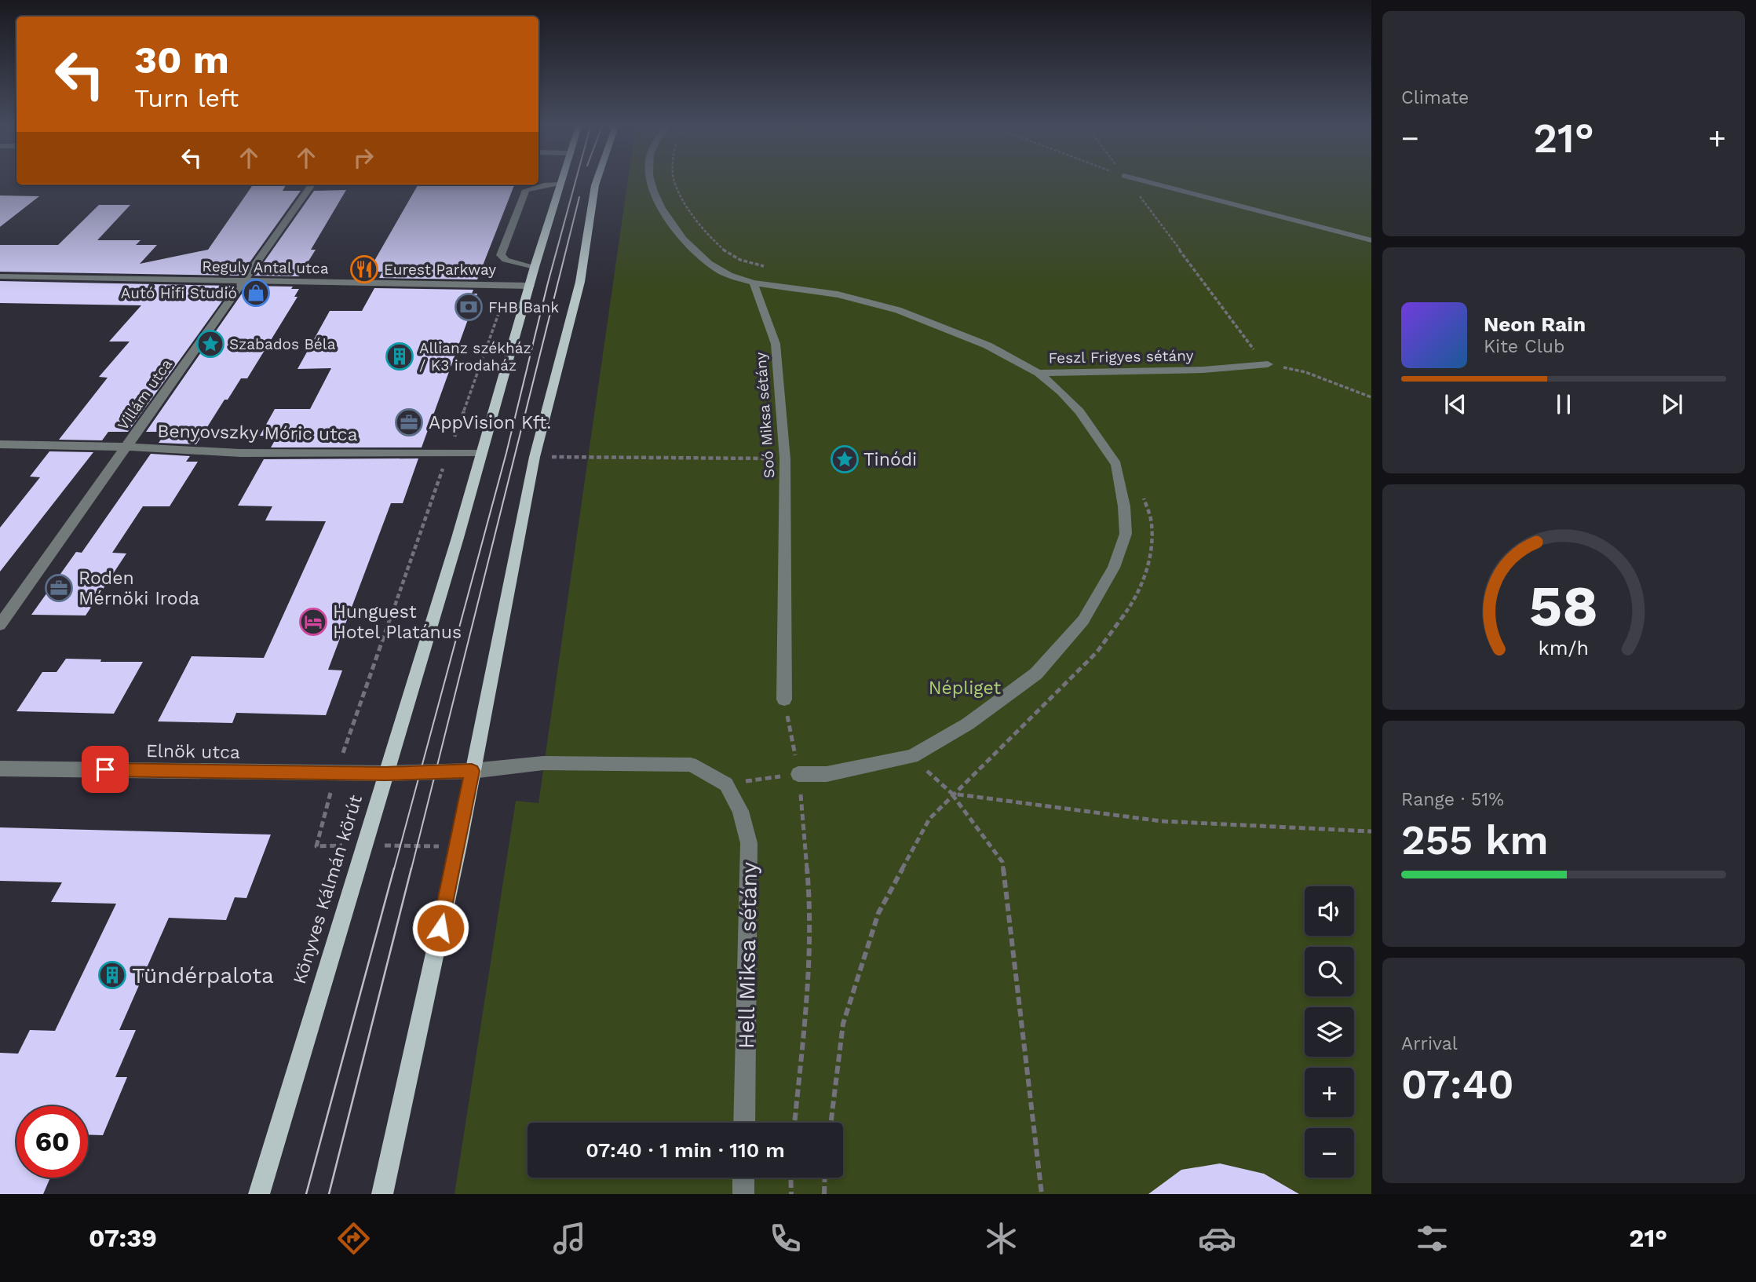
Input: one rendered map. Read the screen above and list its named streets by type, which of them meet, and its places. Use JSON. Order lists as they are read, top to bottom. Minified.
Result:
{"streets":{"main road":["Könyves Kálmán körút"],"street":["Reguly Antal utca","Feszl Frigyes sétány","Villám utca","Soó Miksa sétány","Benyovszky Móric utca","Elnök utca","Hell Miksa sétány"]},"crossings":[["Reguly Antal utca","Villám utca"],["Reguly Antal utca","Könyves Kálmán körút"],["Villám utca","Benyovszky Móric utca"],["Benyovszky Móric utca","Könyves Kálmán körút"],["Elnök utca","Könyves Kálmán körút"],["Elnök utca","Hell Miksa sétány"]],"parks":["Népliget"],"places":{"restaurant":["Eurest Parkway"],"shop":["Autó Hifi Studió"],"bank":["FHB Bank"],"place":["Szabados Béla","Tinódi"],"building":["Allianz székház / K3 irodaház","Tündérpalota"],"office":["AppVision Kft.","Roden Mérnöki Iroda"],"hotel":["Hunguest Hotel Platánus"]},"page":{"tile":["Climate",["Range · 51%","255 km"],["Arrival","07:40"]],"turn":["30 m","Turn left"],"heat":["−","21°","+"],"song":["Neon Rain","Kite Club"],"map_buttons":["+","−"],"limit":"60","trip":"07:40 · 1 min · 110 m","tabs":["07:39","21°"],"gauge":["58","km/h"]}}
